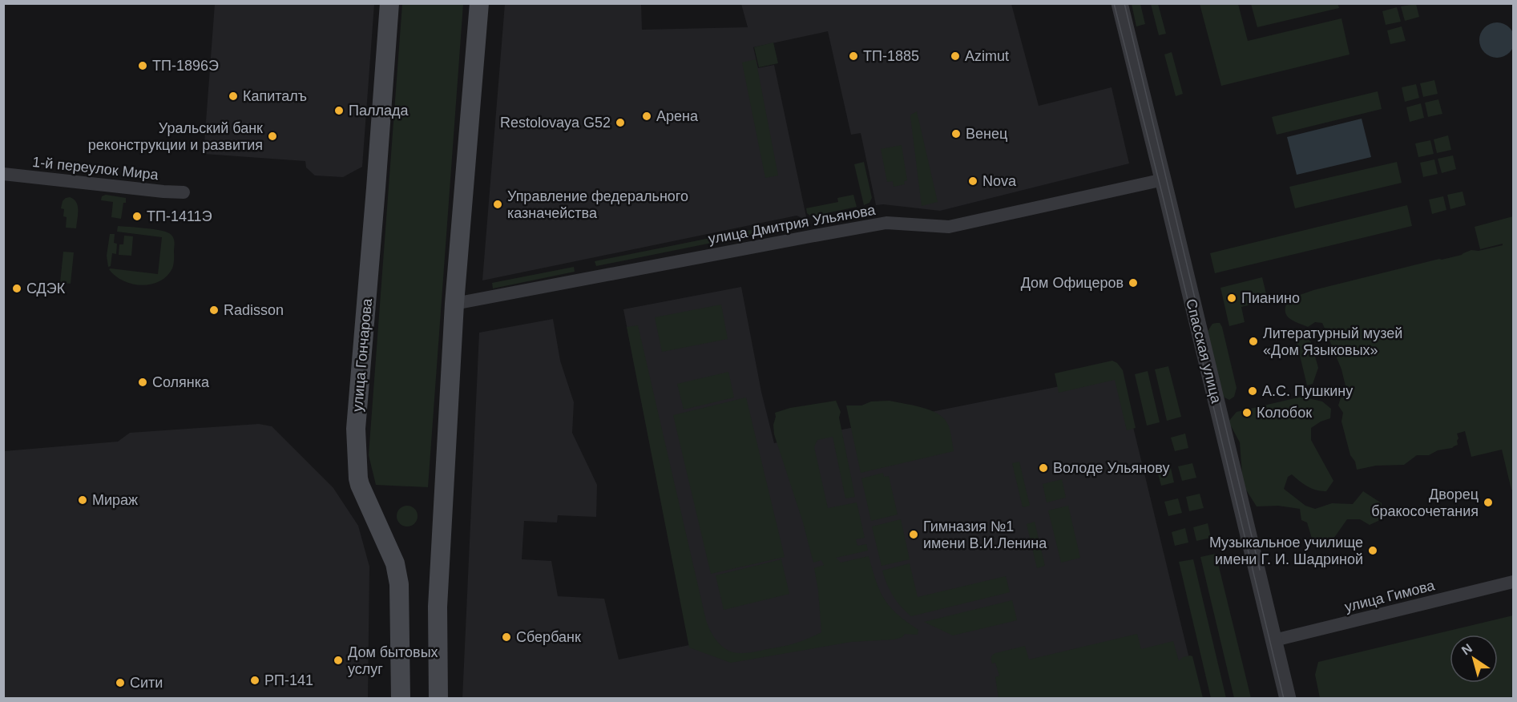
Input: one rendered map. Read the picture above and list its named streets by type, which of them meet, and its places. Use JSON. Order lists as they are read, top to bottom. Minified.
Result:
{"streets":{"main road":["улица Гончарова"],"street":["1-й переулок Мира","улица Дмитрия Ульянова","Спасская улица","улица Гимова"]},"crossings":[["улица Дмитрия Ульянова","Спасская улица"],["Спасская улица","улица Гимова"]],"places":["ТП-1885","Azimut","ТП-1896Э","Капиталъ","Паллада","Арена","Restolovaya G52","Венец","Уральский банк реконструкции и развития","Nova","Управление федерального казначейства","ТП-1411Э","Дом Офицеров","СДЭК","Пианино","Radisson","Литературный музей «Дом Языковых»","Солянка","А.С. Пушкину","Колобок","Володе Ульянову","Мираж","Дворец бракосочетания","Гимназия №1 имени В.И.Ленина","Музыкальное училище имени Г. И. Шадриной","Сбербанк","Дом бытовых услуг","РП-141","Сити"],"north":"top left"}
